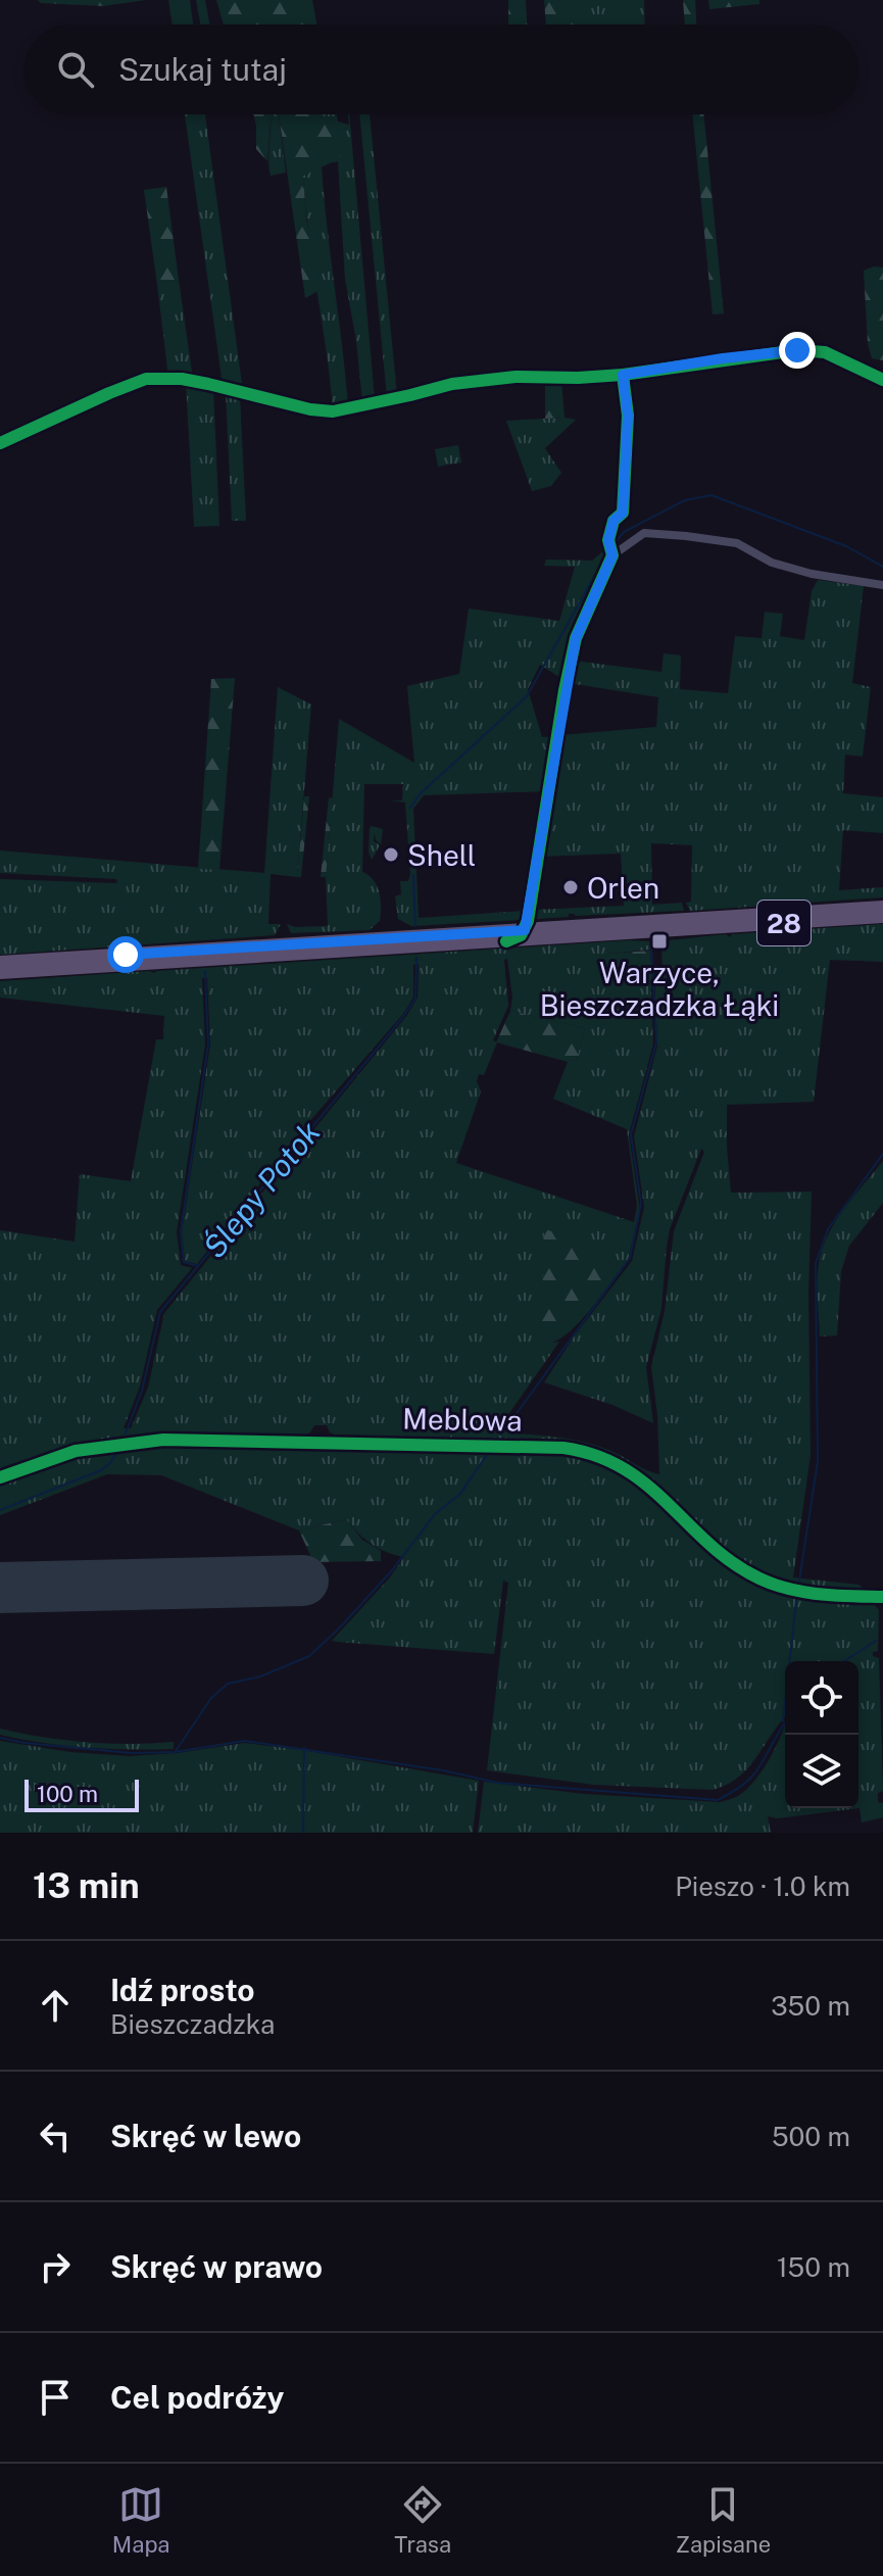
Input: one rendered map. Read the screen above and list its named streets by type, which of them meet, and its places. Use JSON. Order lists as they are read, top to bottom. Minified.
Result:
{"streets":{"main road":["28"],"street":["Meblowa"]},"water":["Ślepy Potok"],"places":{"other":["Shell","Orlen"],"transit":["Warzyce, Bieszczadzka Łąki"]},"scale_bar":"100 m","page":{"search":"Szukaj tutaj","scale":"100 m","heading":["13 min","Pieszo · 1.0 km"],"list":[["Idź prosto","Bieszczadzka","350 m"],["Skręć w lewo","500 m"],["Skręć w prawo","150 m"],"Cel podróży"],"nav":["Mapa","Trasa","Zapisane"]}}
